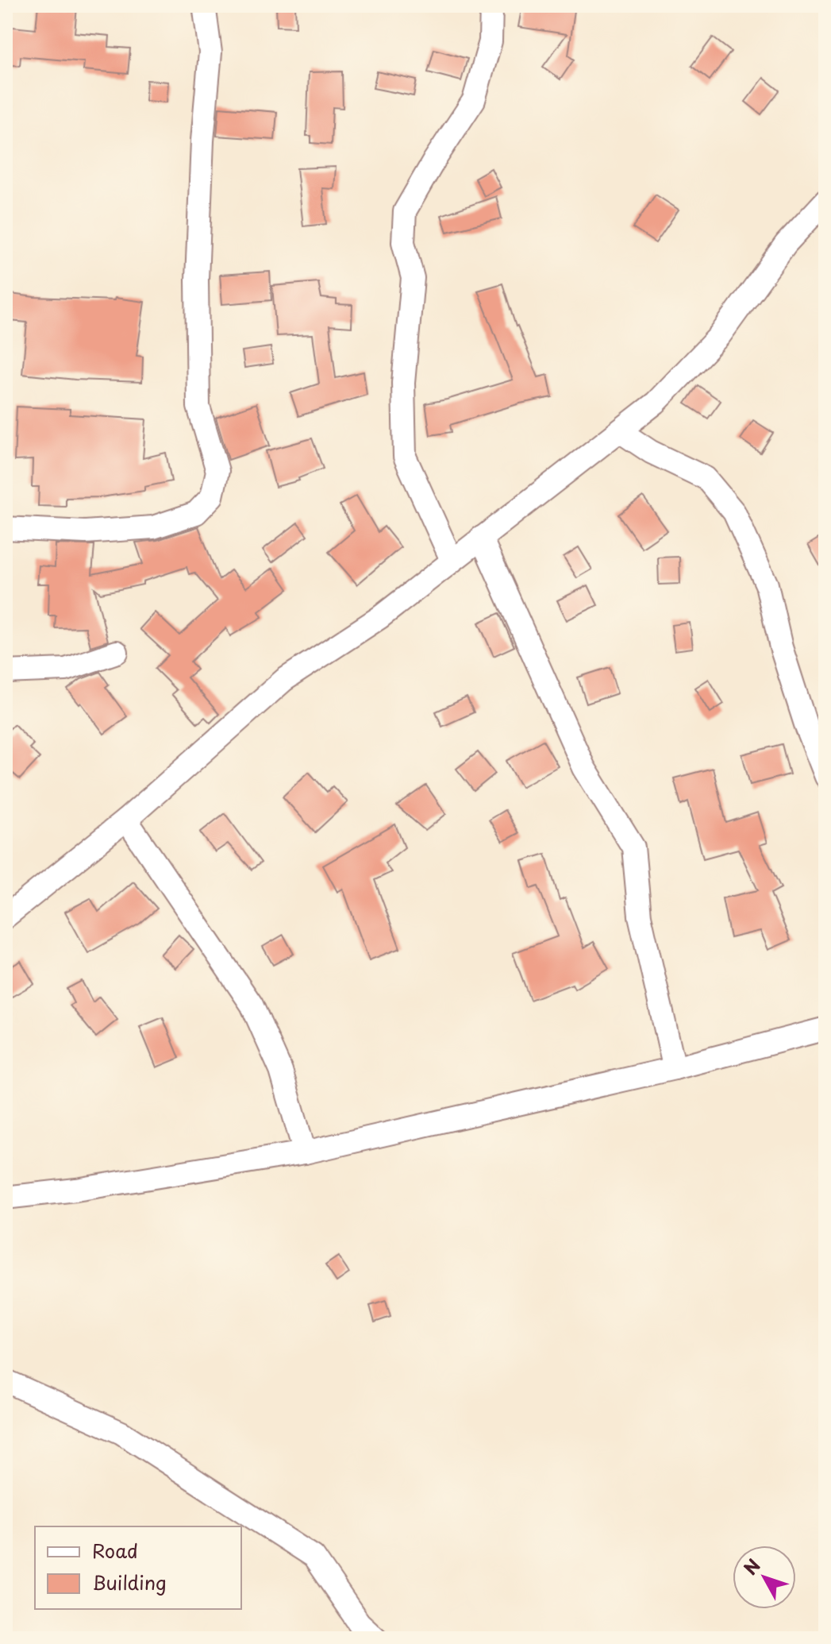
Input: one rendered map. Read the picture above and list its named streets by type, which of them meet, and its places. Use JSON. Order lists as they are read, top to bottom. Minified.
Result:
{"legend":["Road","Building"],"north":"top left"}
